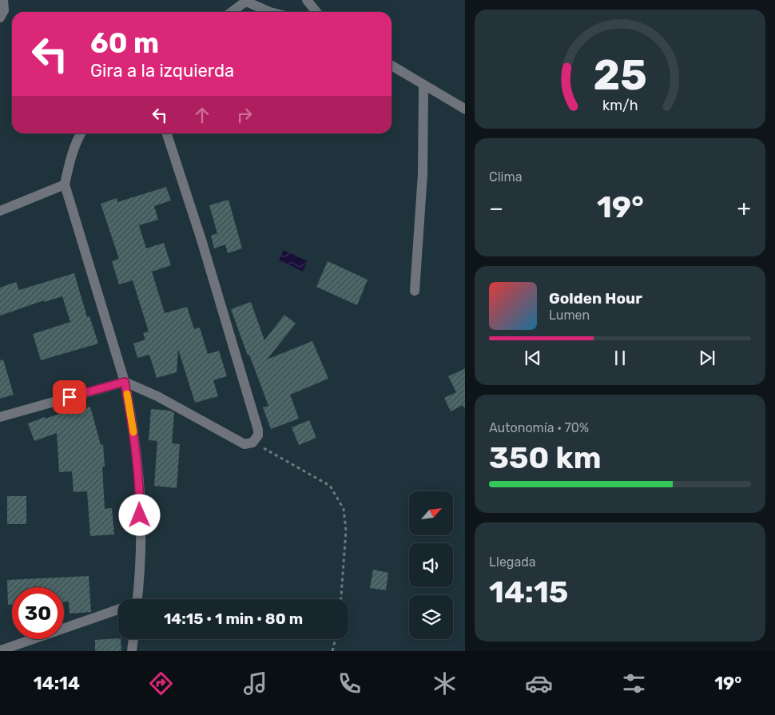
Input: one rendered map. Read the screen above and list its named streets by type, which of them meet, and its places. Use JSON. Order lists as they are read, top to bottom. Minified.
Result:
{"north":"top right","page":{"turn":["60 m","Gira a la izquierda"],"tile":["Clima",["Autonomía · 70%","350 km"],["Llegada","14:15"]],"heat":["−","19°","+"],"song":["Golden Hour","Lumen"],"limit":"30","trip":"14:15 · 1 min · 80 m","tabs":["14:14","19°"],"gauge":["25","km/h"]}}
